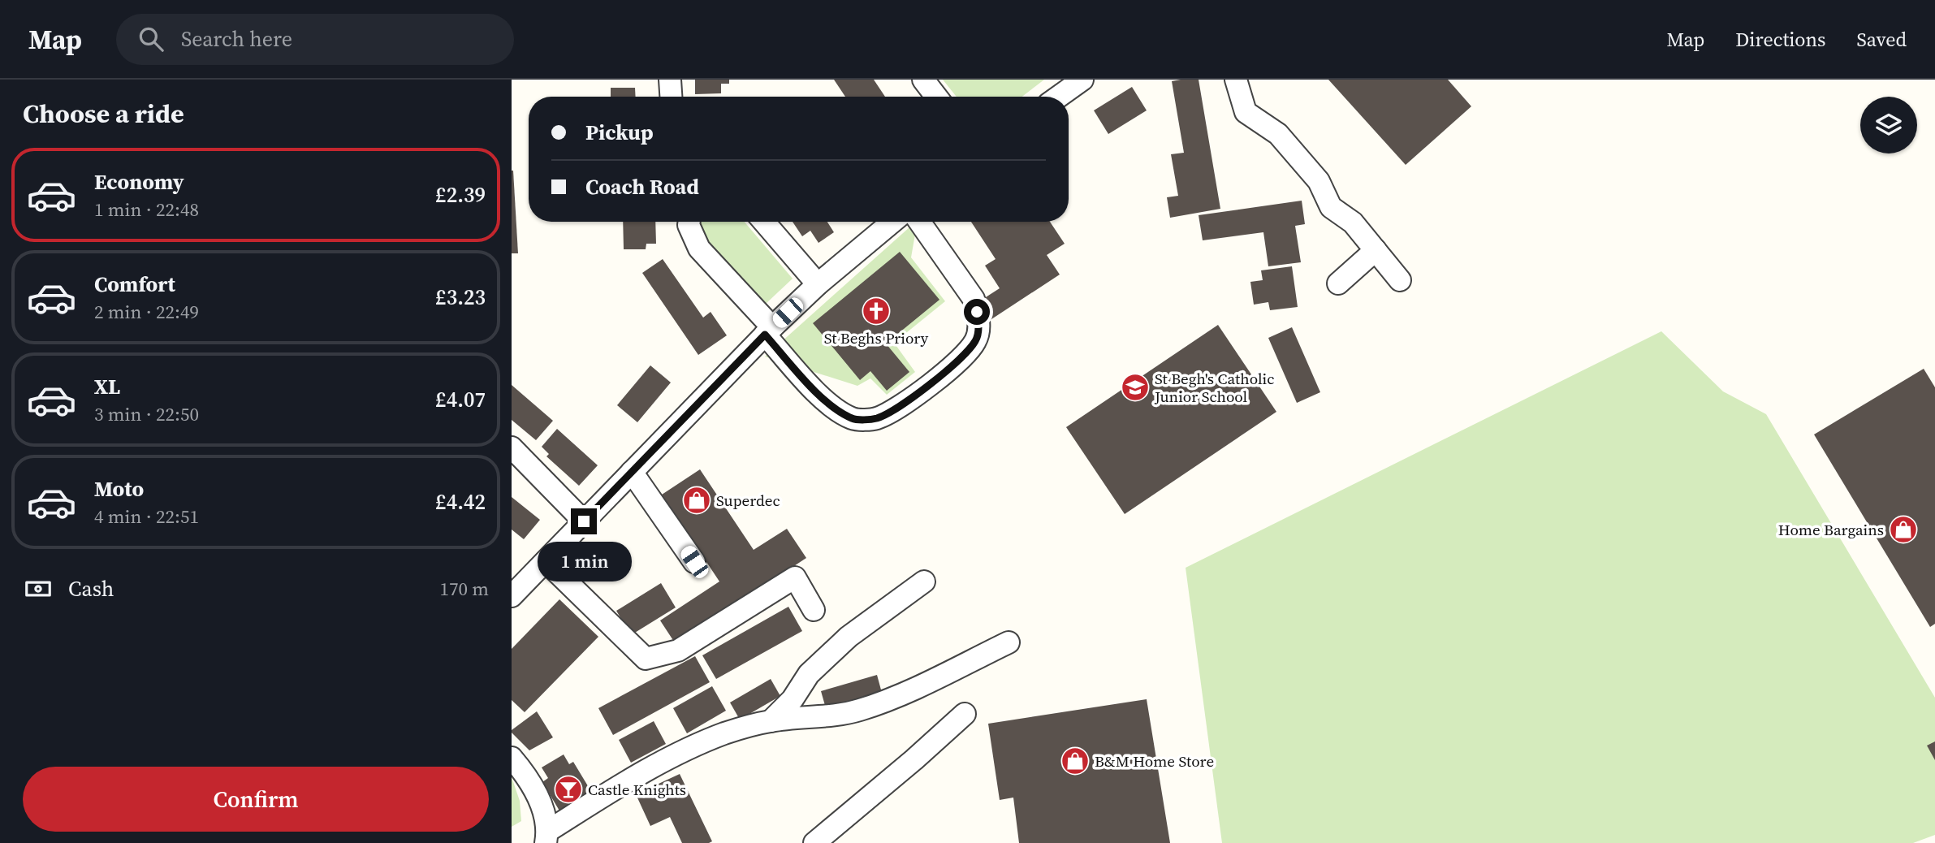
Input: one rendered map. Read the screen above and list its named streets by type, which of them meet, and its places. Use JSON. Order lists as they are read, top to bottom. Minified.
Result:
{"places":{"church":["St Beghs Priory"],"school or university":["St Begh's Catholic Junior School"],"shop":["Superdec","Home Bargains","B&M Home Store"],"bar":["Castle Knights"]},"page":{"header":"Map","search":"Search here","nav":["Map","Directions","Saved"],"heading":"Choose a ride","banner":["Pickup","Coach Road"],"list":[{"name":"Economy","note":"1 min · 22:48","value":"£2.39"},{"name":"Comfort","note":"2 min · 22:49","value":"£3.23"},{"name":"XL","note":"3 min · 22:50","value":"£4.07"},{"name":"Moto","note":"4 min · 22:51","value":"£4.42"}],"bubble":"1 min","pay":["Cash","170 m"],"buttons":"Confirm"}}
